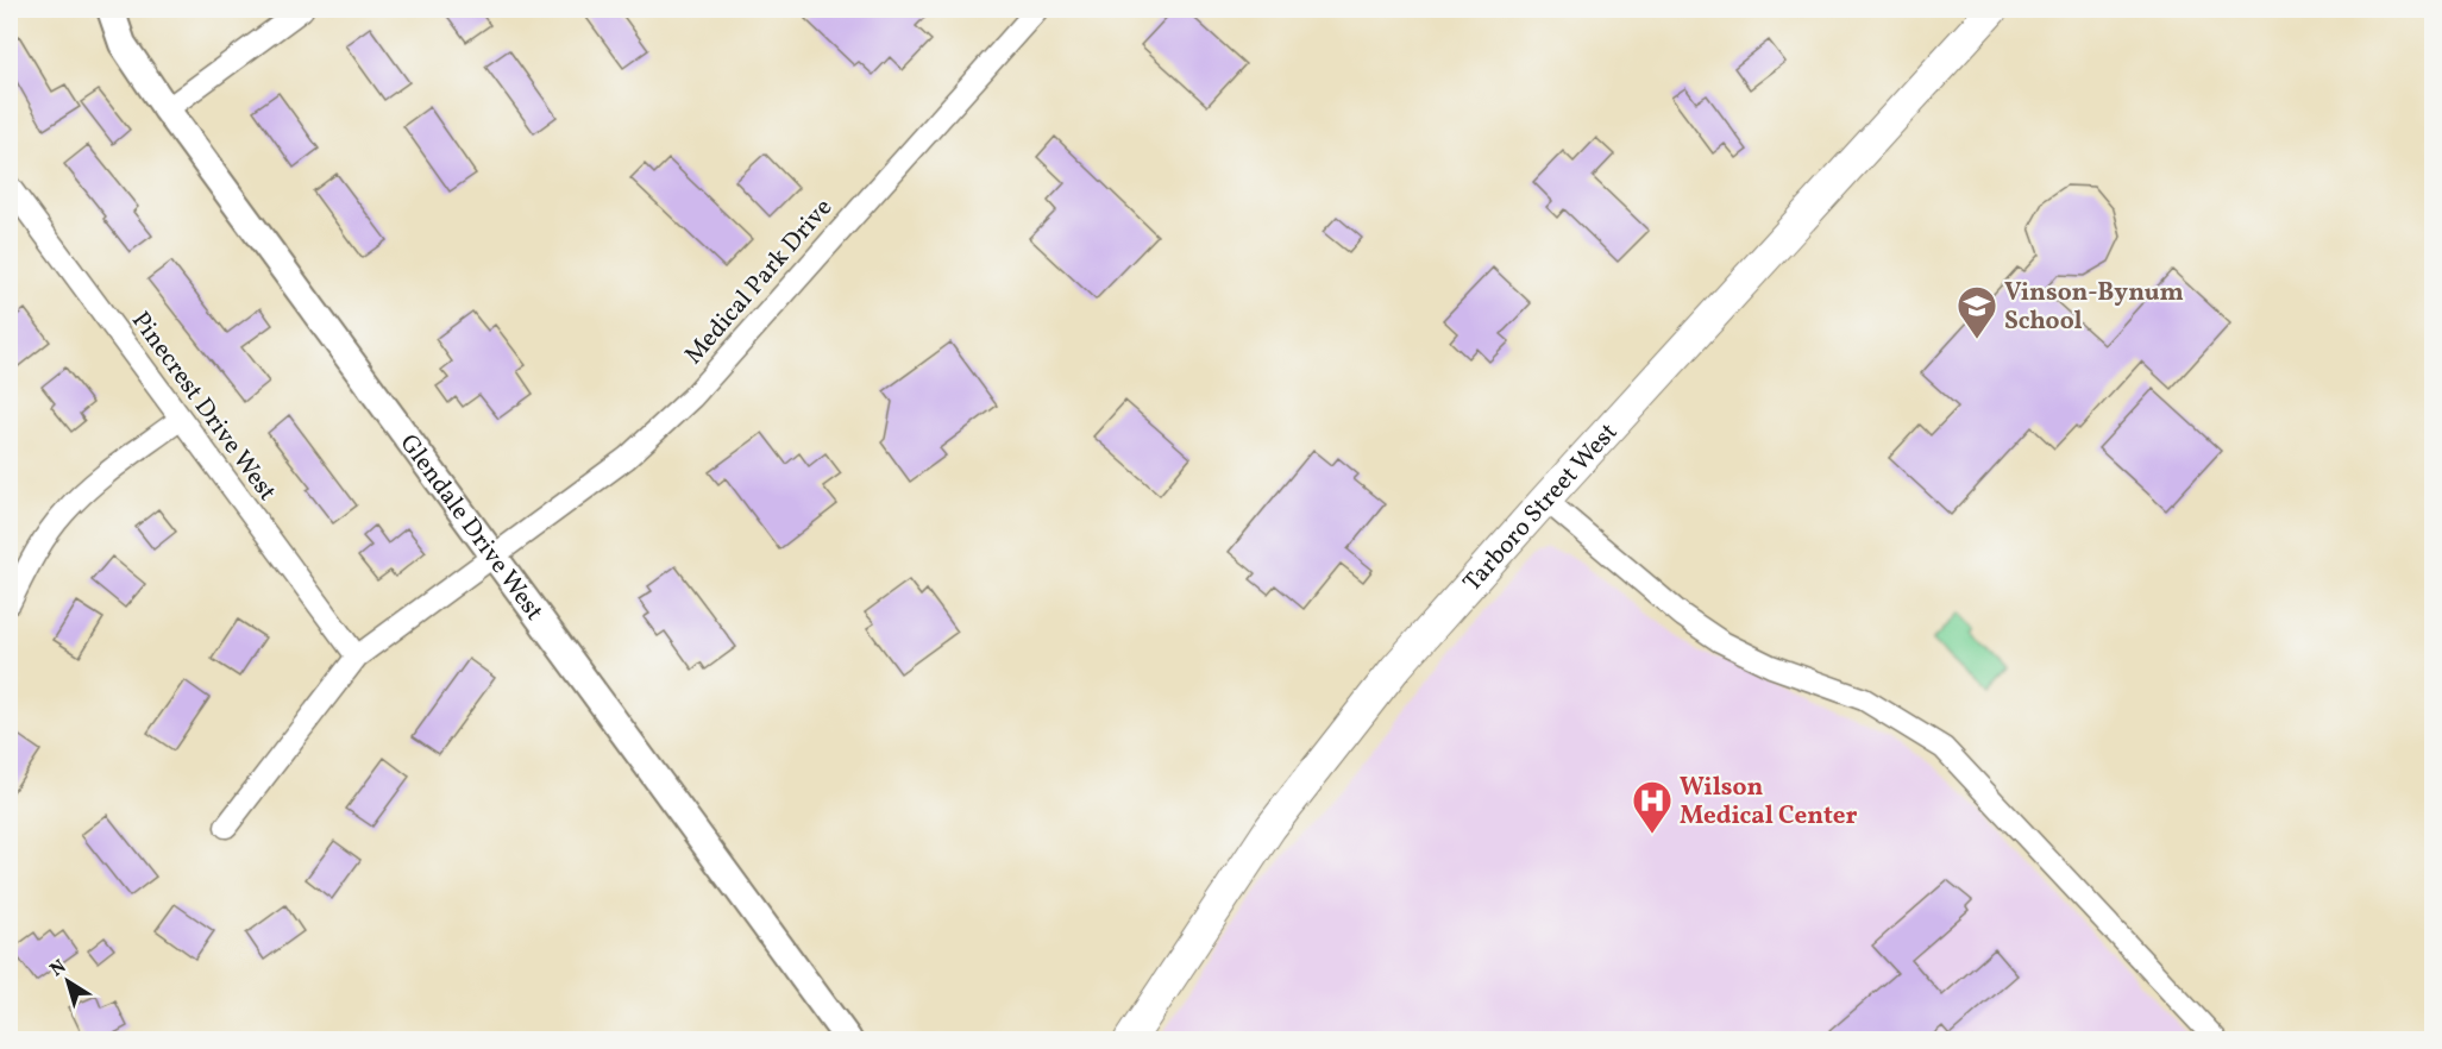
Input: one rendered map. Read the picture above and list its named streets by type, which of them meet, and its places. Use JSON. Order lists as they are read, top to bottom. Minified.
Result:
{"streets":{"main road":["Tarboro Street West"],"street":["Medical Park Drive","Pinecrest Drive West","Glendale Drive West"]},"crossings":[["Medical Park Drive","Pinecrest Drive West"],["Medical Park Drive","Glendale Drive West"]],"places":{"school or university":["Vinson-Bynum School"],"hospital":["Wilson Medical Center"]},"north":"top left"}
